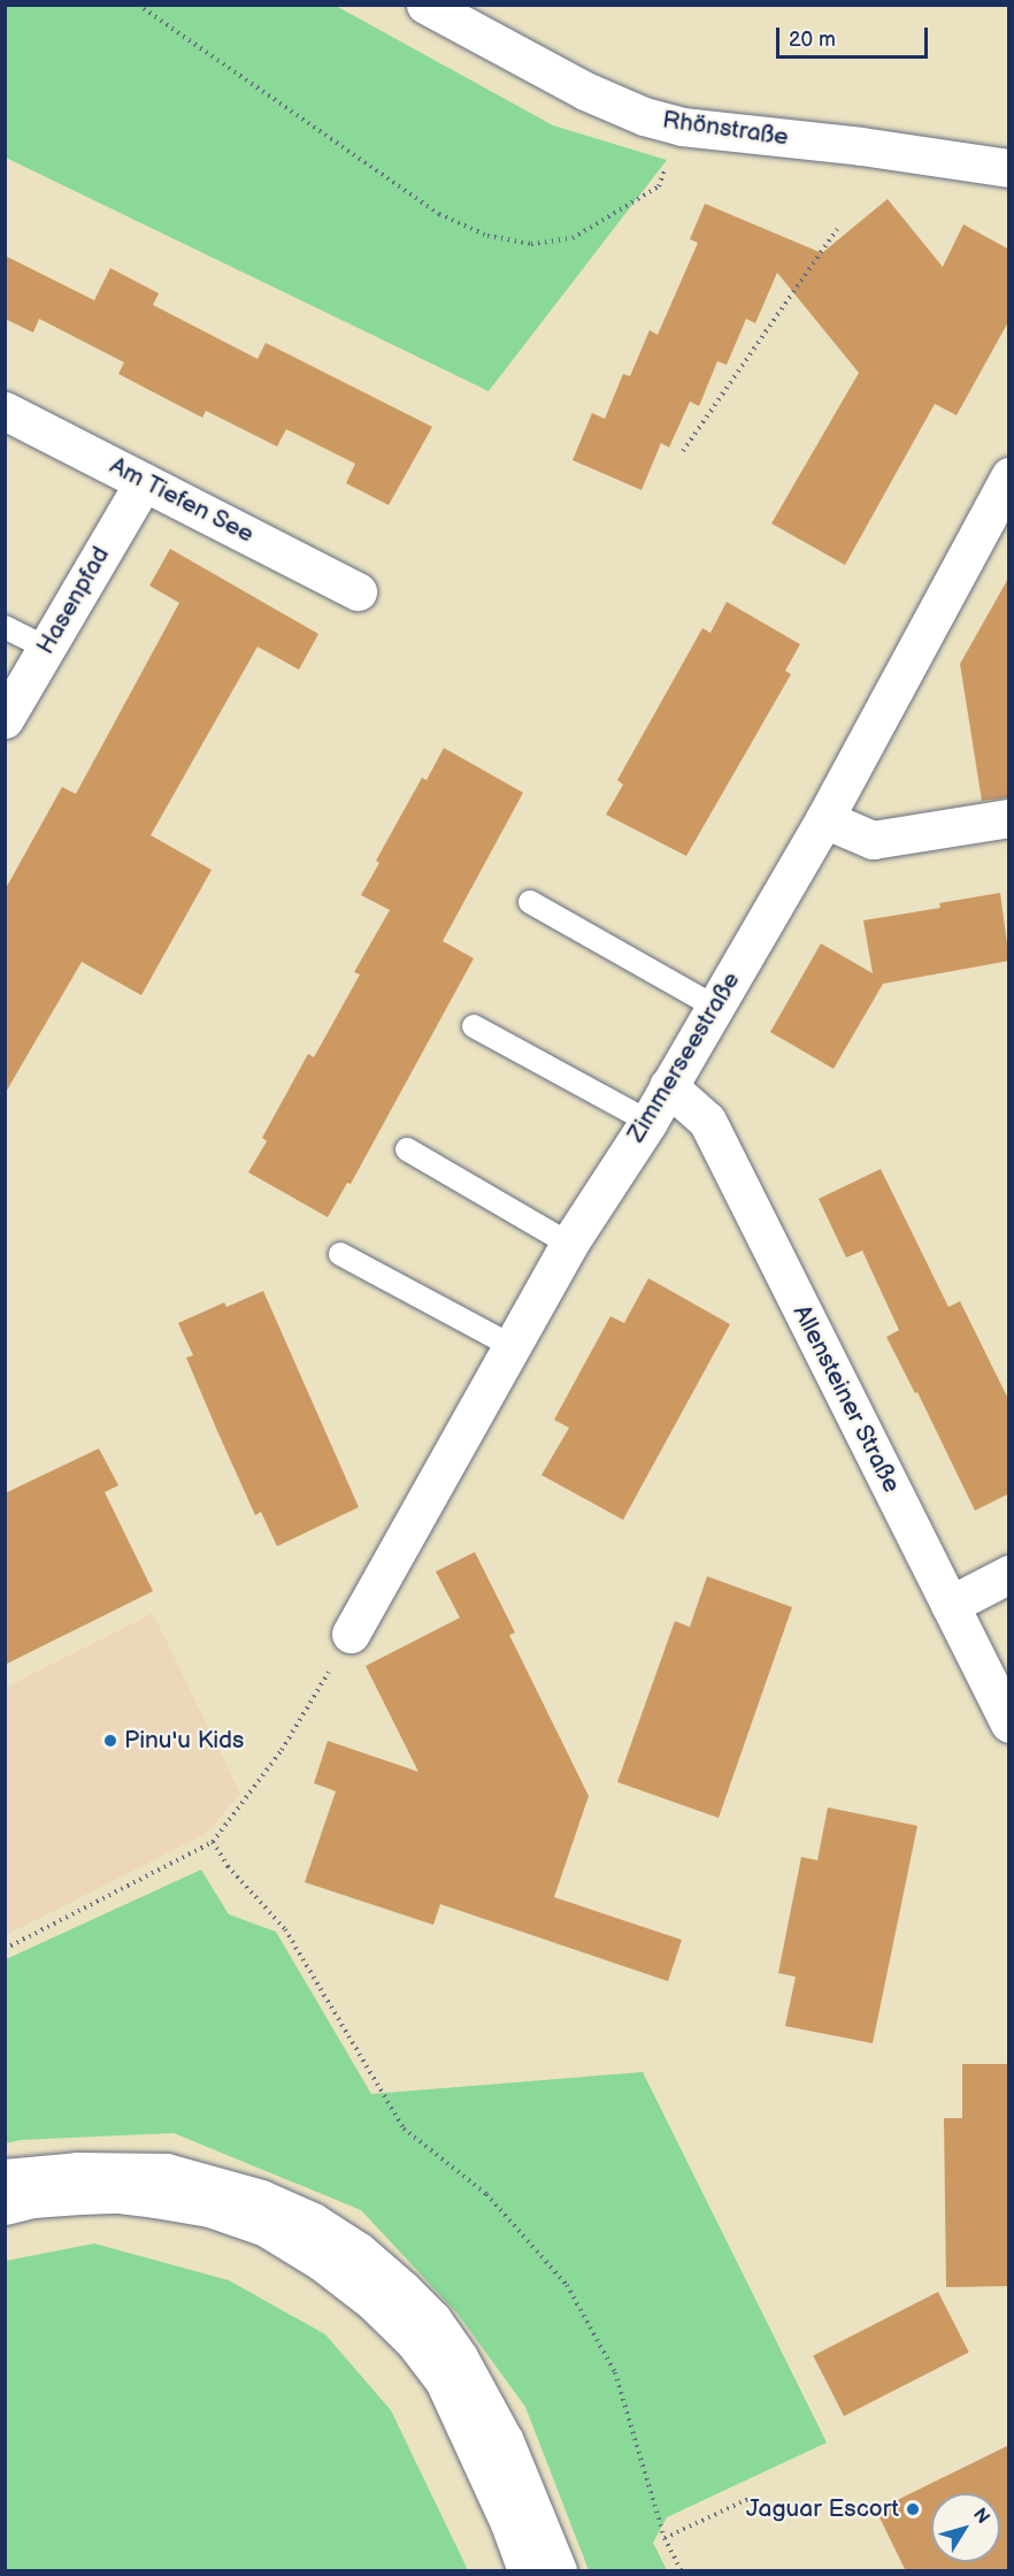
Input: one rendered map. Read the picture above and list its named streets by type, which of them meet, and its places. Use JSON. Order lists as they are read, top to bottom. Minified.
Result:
{"streets":{"main road":["Rhönstraße","Am Tiefen See","Hasenpfad","Zimmerseestraße","Allensteiner Straße"]},"crossings":[["Am Tiefen See","Hasenpfad"],["Zimmerseestraße","Allensteiner Straße"]],"places":["Pinu'u Kids","Jaguar Escort"],"scale_bar":"20 m","north":"top right"}
